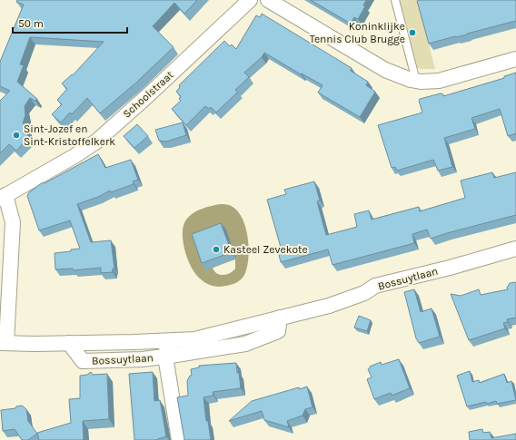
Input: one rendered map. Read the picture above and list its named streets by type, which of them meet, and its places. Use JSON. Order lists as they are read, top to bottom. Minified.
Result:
{"streets":{"street":["Schoolstraat","Bossuytlaan"]},"places":["Koninklijke Tennis Club Brugge","Sint-Jozef en Sint-Kristoffelkerk","Kasteel Zevekote"],"scale_bar":"50 m"}
